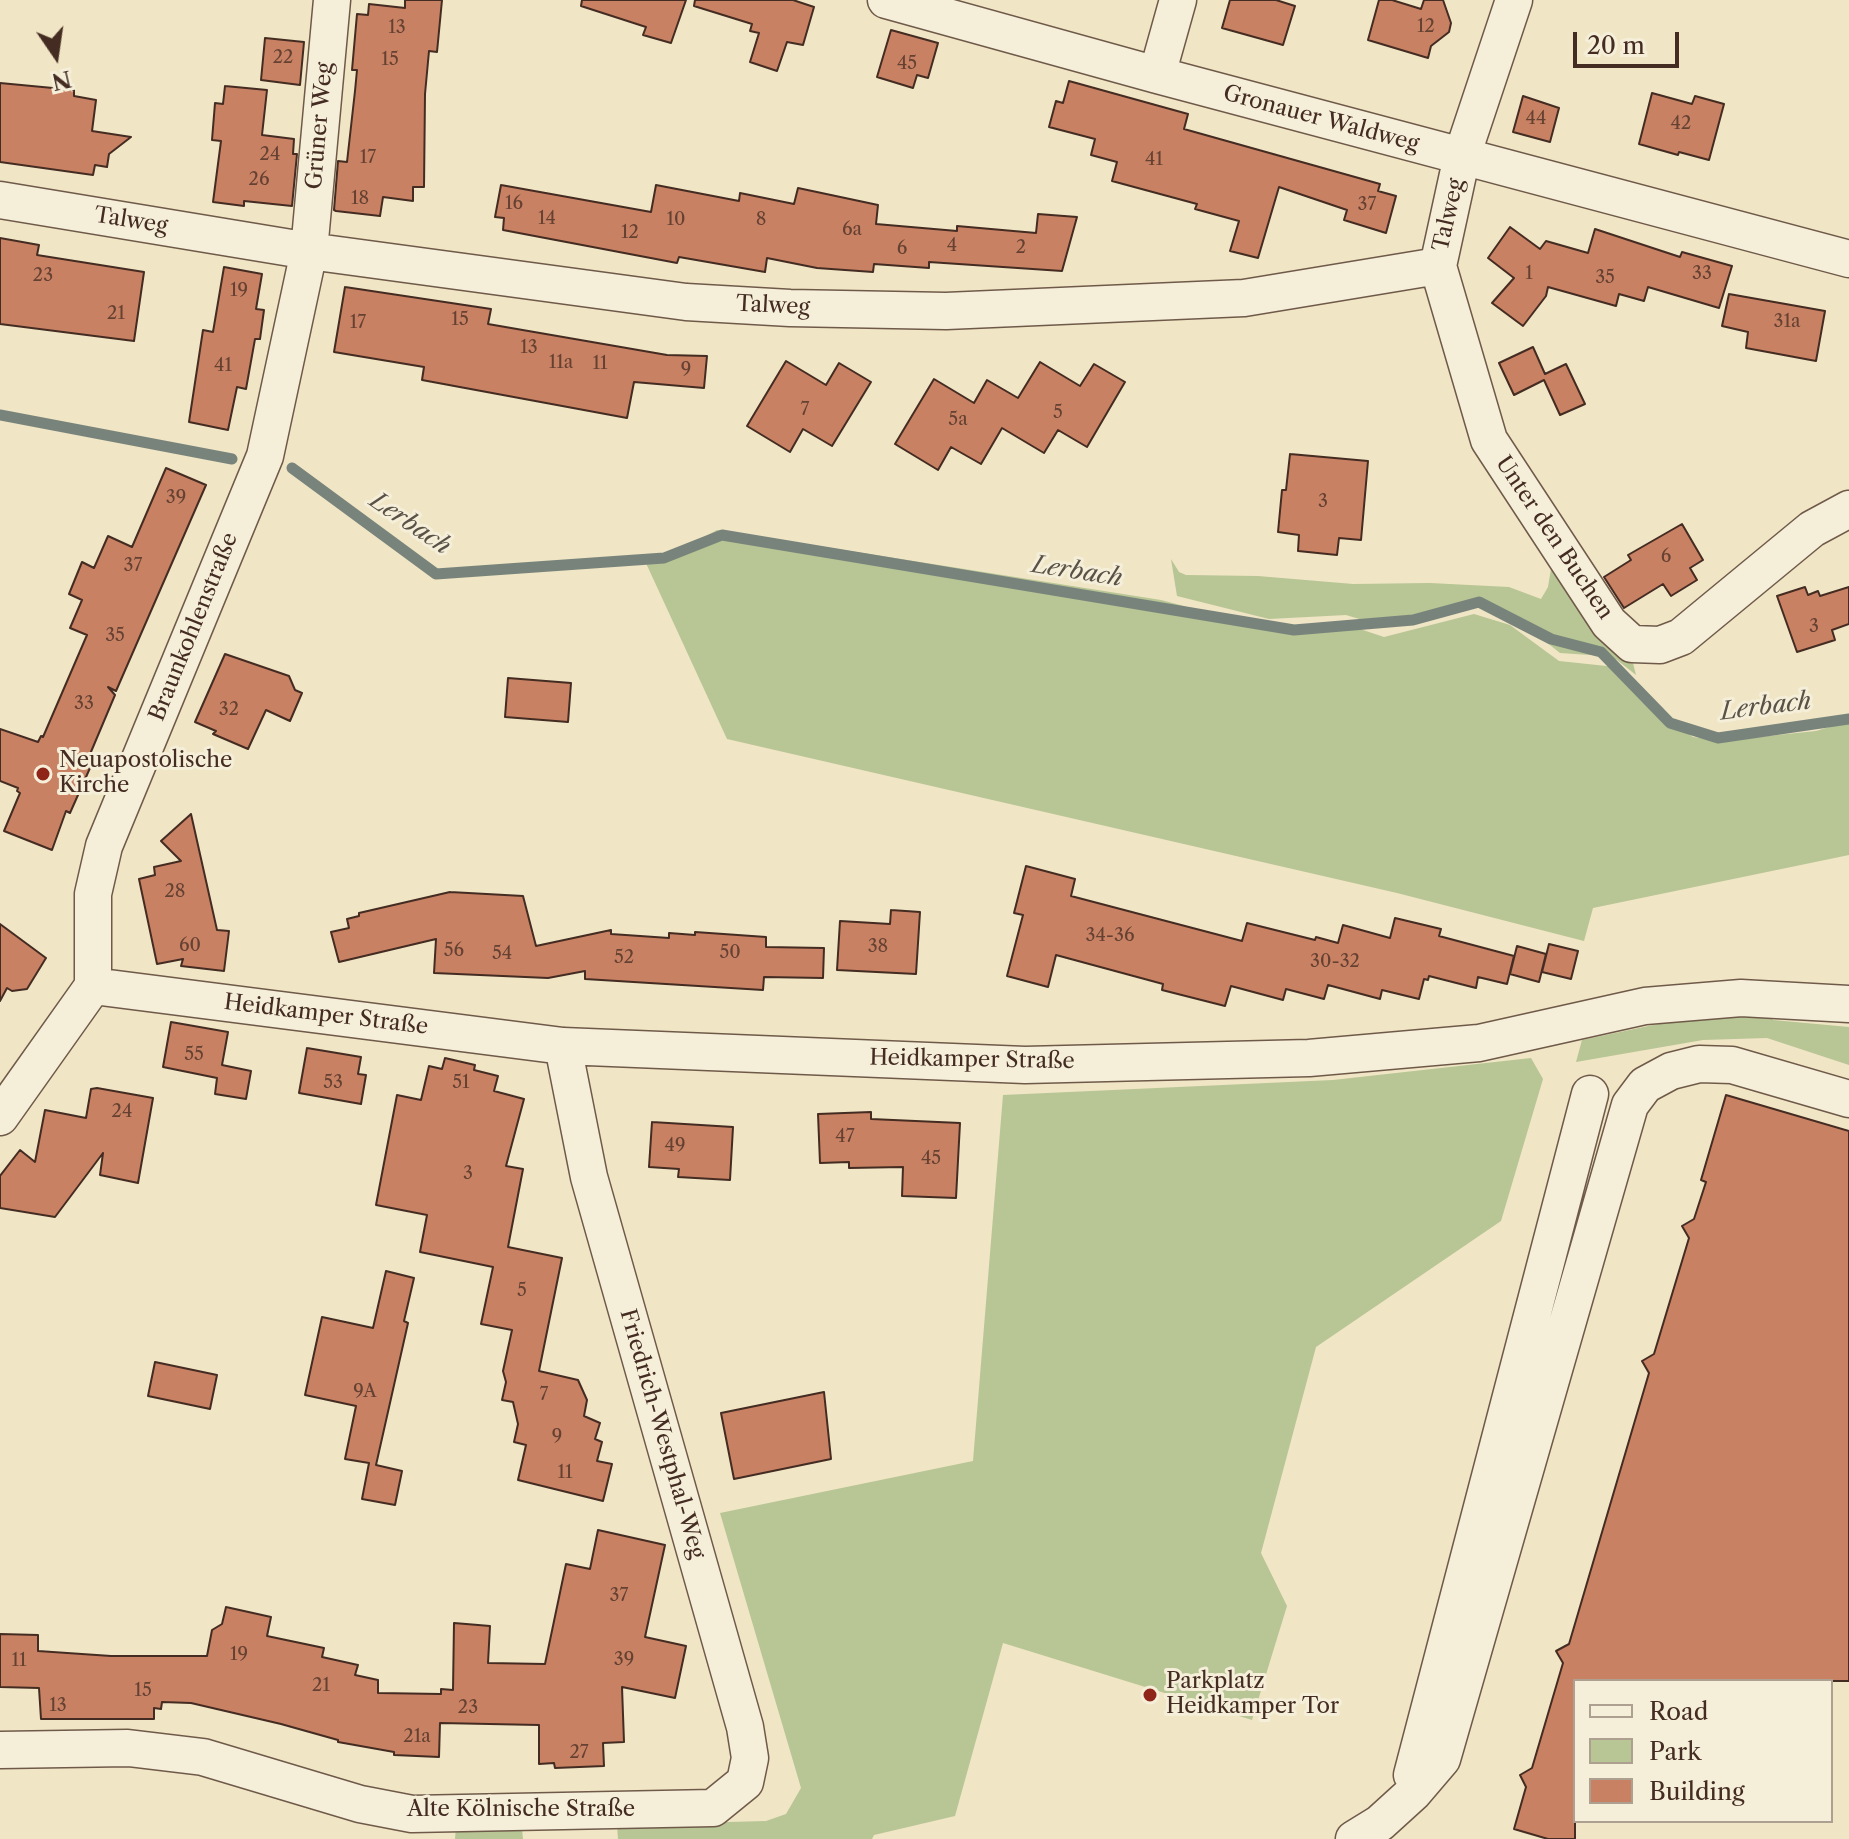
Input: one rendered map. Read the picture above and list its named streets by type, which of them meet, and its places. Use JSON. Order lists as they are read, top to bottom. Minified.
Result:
{"streets":{"street":["Gronauer Waldweg","Grüner Weg","Talweg","Unter den Buchen","Braunkohlenstraße","Heidkamper Straße","Friedrich-Westphal-Weg","Alte Kölnische Straße"]},"crossings":[["Gronauer Waldweg","Talweg"],["Grüner Weg","Talweg"],["Grüner Weg","Braunkohlenstraße"],["Talweg","Unter den Buchen"],["Talweg","Braunkohlenstraße"],["Braunkohlenstraße","Heidkamper Straße"],["Heidkamper Straße","Friedrich-Westphal-Weg"],["Friedrich-Westphal-Weg","Alte Kölnische Straße"]],"water":["Lerbach"],"places":["Neuapostolische Kirche","Parkplatz Heidkamper Tor"],"house_numbers":["12","13","22","15","45","44","42","24","17","41","26","18","16","37","14","10","8","6a","12","4","2","6","1","33","23","35","19","21","15","31a","17","13","11a","11","41","9","7","5","5a","39","3","6","37","3","35","33","32","28","34-36","60","38","56","50","54","52","30-32","55","53","51","24","47","49","45","3","5","9A","7","9","11","37","19","39","11","21","15","13","23","21a","27"],"legend":["Road","Park","Building"],"scale_bar":"20 m","north":"bottom"}
